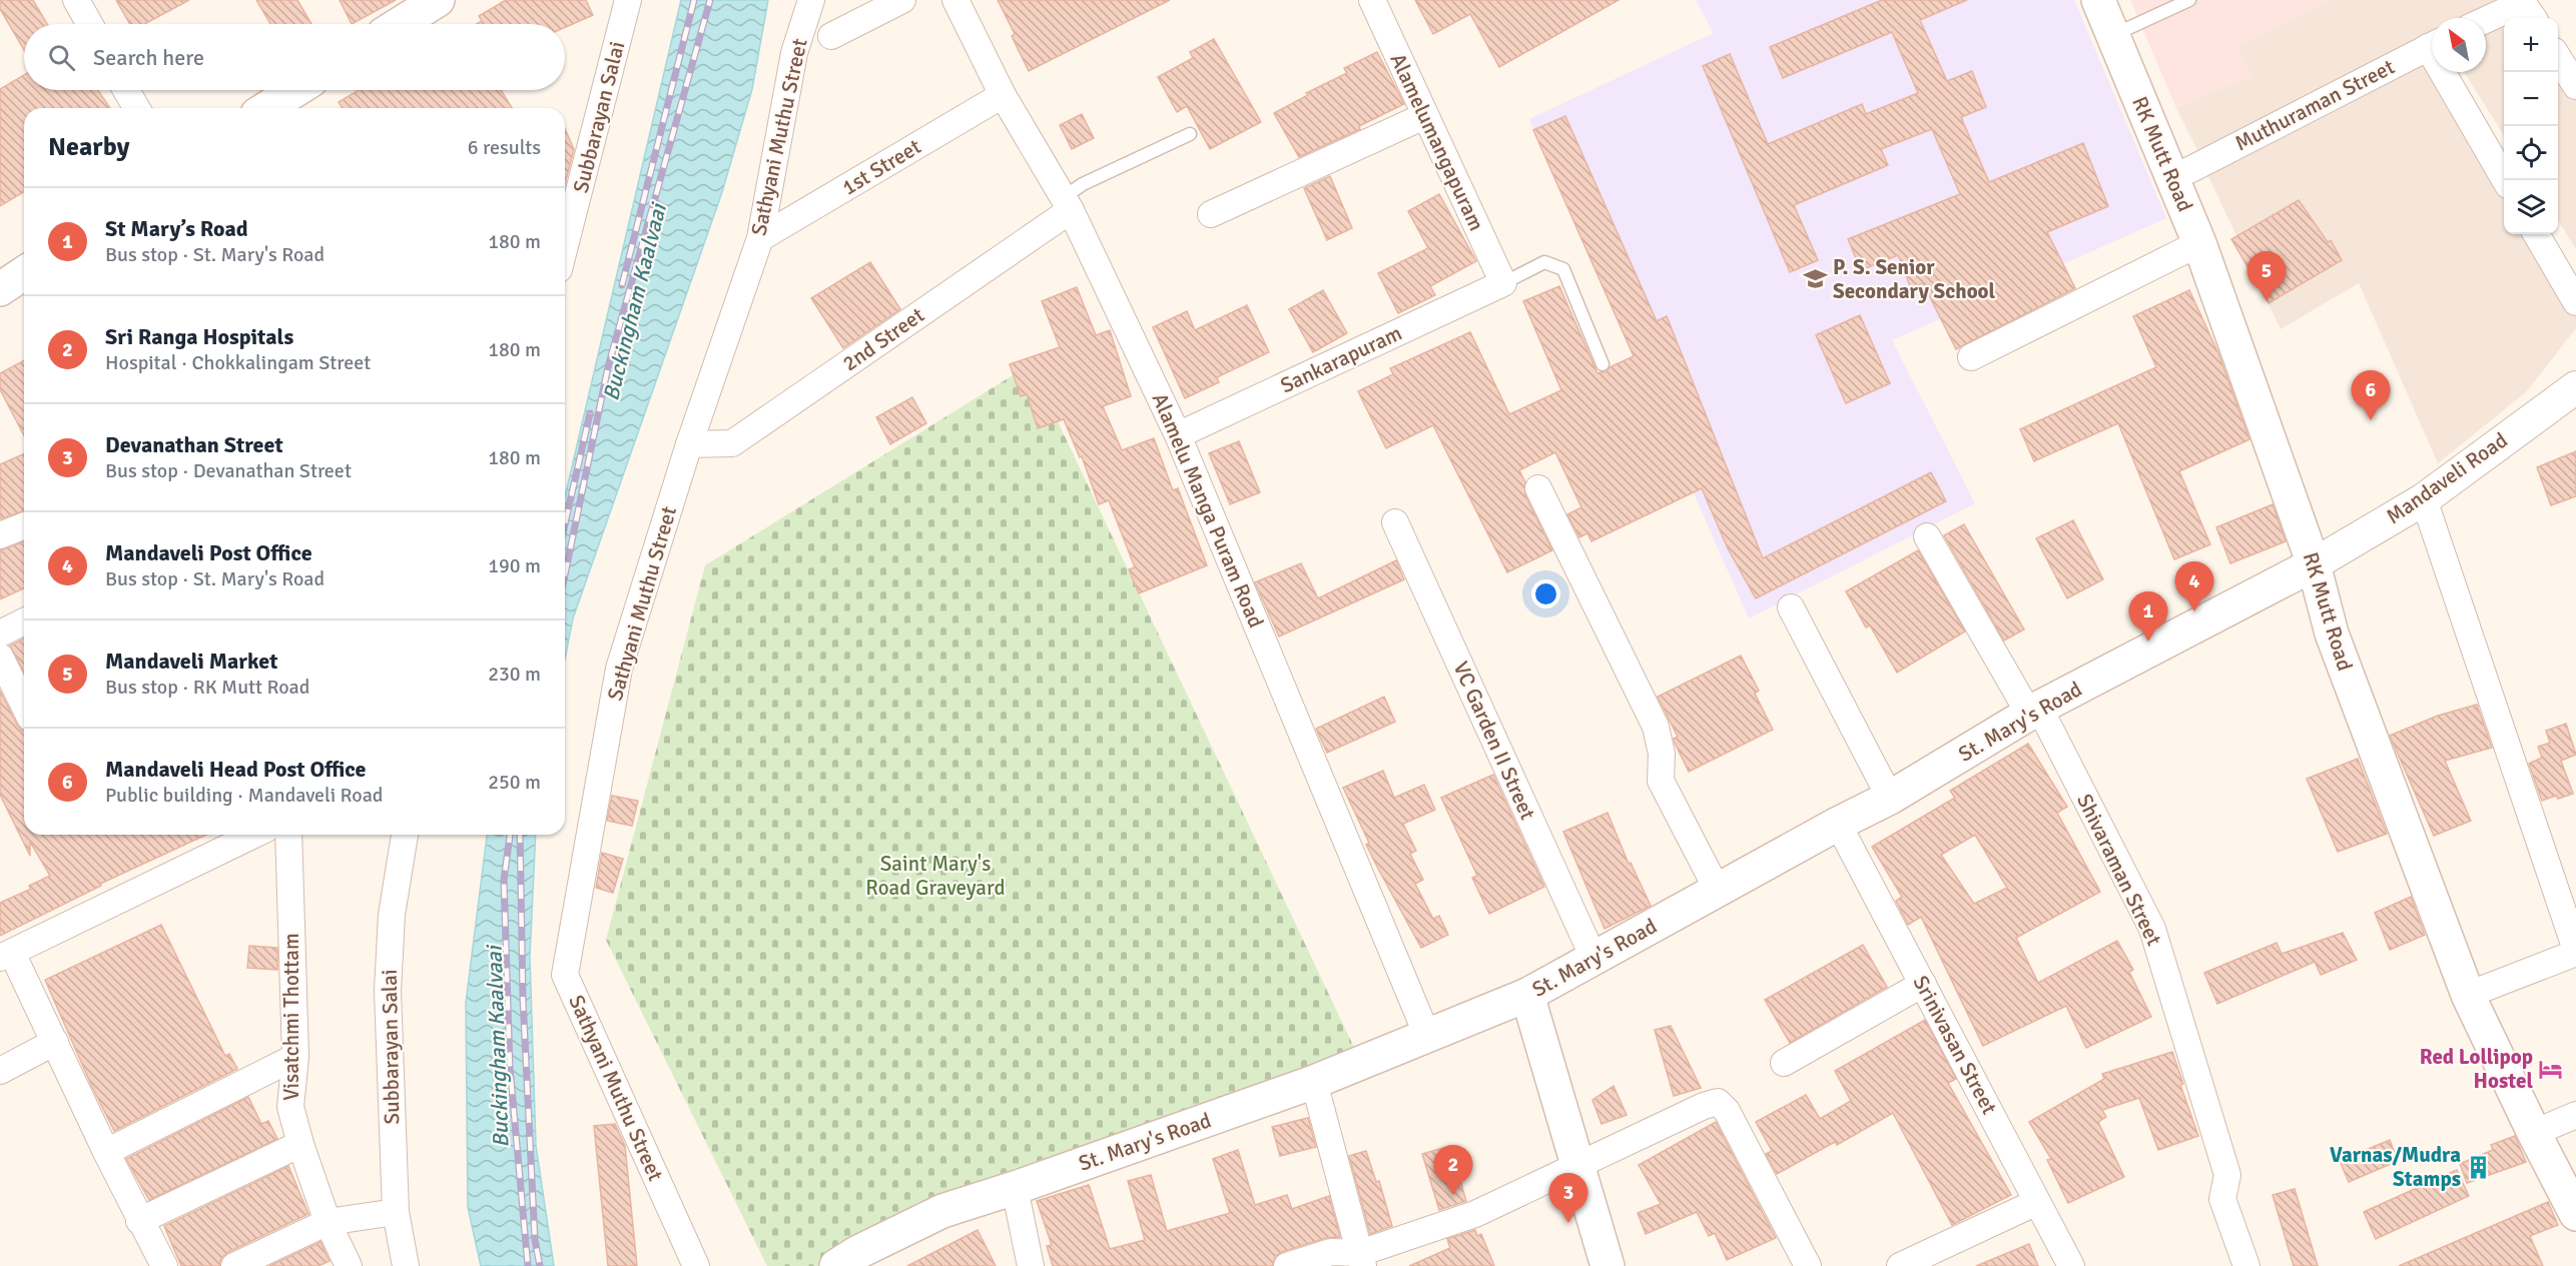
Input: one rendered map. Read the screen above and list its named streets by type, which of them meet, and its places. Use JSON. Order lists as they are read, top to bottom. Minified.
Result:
{"streets":{"main road":["RK Mutt Road","St. Mary's Road"],"street":["Muthuraman Street","Subbarayan Salai","Sathyani Muthu Street","Alamelumangapuram","1st Street","2nd Street","Sankarapuram","Mandaveli Road","Alamelu Manga Puram Road","VC Garden II Street","Shivaraman Street","Visatchmi Thottam","Srinivasan Street"]},"crossings":[["Sathyani Muthu Street","1st Street"],["Sathyani Muthu Street","2nd Street"],["Alamelumangapuram","Sankarapuram"],["RK Mutt Road","Mandaveli Road"],["RK Mutt Road","St. Mary's Road"],["1st Street","Alamelu Manga Puram Road"],["2nd Street","Alamelu Manga Puram Road"],["Sankarapuram","Alamelu Manga Puram Road"],["Mandaveli Road","St. Mary's Road"],["Alamelu Manga Puram Road","St. Mary's Road"],["St. Mary's Road","VC Garden II Street"],["St. Mary's Road","Shivaraman Street"],["St. Mary's Road","Srinivasan Street"]],"water":["Buckingham Kaalvaai"],"parks":["Saint Mary's Road Graveyard"],"places":{"school or university":["P. S. Senior Secondary School"],"hotel":["Red Lollipop Hostel"],"building":["Varnas/Mudra Stamps"]},"north":"top left","page":{"map_buttons":["+","−"],"search":"Search here","heading":["Nearby","6 results"],"list":[{"mark":"1","name":"St Mary’s Road","note":"Bus stop · St. Mary's Road","value":"180 m"},{"mark":"2","name":"Sri Ranga Hospitals","note":"Hospital · Chokkalingam Street","value":"180 m"},{"mark":"3","name":"Devanathan Street","note":"Bus stop · Devanathan Street","value":"180 m"},{"mark":"4","name":"Mandaveli Post Office","note":"Bus stop · St. Mary's Road","value":"190 m"},{"mark":"5","name":"Mandaveli Market","note":"Bus stop · RK Mutt Road","value":"230 m"},{"mark":"6","name":"Mandaveli Head Post Office","note":"Public building · Mandaveli Road","value":"250 m"}],"pins":["5","6","4","1","2","3"]}}
